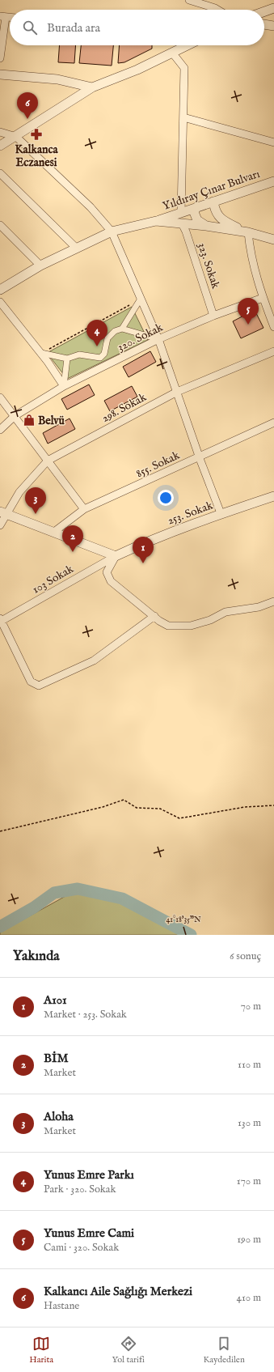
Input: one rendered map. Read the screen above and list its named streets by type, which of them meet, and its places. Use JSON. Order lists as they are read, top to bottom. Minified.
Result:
{"streets":{"street":["Yıldıray Çınar Bulvarı","323. Sokak","320. Sokak","298. Sokak","855. Sokak","253. Sokak","103 Sokak"]},"crossings":[["323. Sokak","320. Sokak"],["253. Sokak","103 Sokak"]],"places":{"pharmacy":["Kalkanca Eczanesi"],"shop":["Belvü"]},"page":{"search":"Burada ara","pins":["6","5","4","3","2","1"],"heading":["Yakında","6 sonuç"],"list":[{"mark":"1","name":"A101","note":"Market · 253. Sokak","value":"70 m"},{"mark":"2","name":"BİM","note":"Market","value":"110 m"},{"mark":"3","name":"Aloha","note":"Market","value":"130 m"},{"mark":"4","name":"Yunus Emre Parkı","note":"Park · 320. Sokak","value":"170 m"},{"mark":"5","name":"Yunus Emre Cami","note":"Cami · 320. Sokak","value":"190 m"},{"mark":"6","name":"Kalkancı Aile Sağlığı Merkezi","note":"Hastane","value":"410 m"}],"nav":["Harita","Yol tarifi","Kaydedilen"]},"coordinates":["41°18'35\"N"]}
